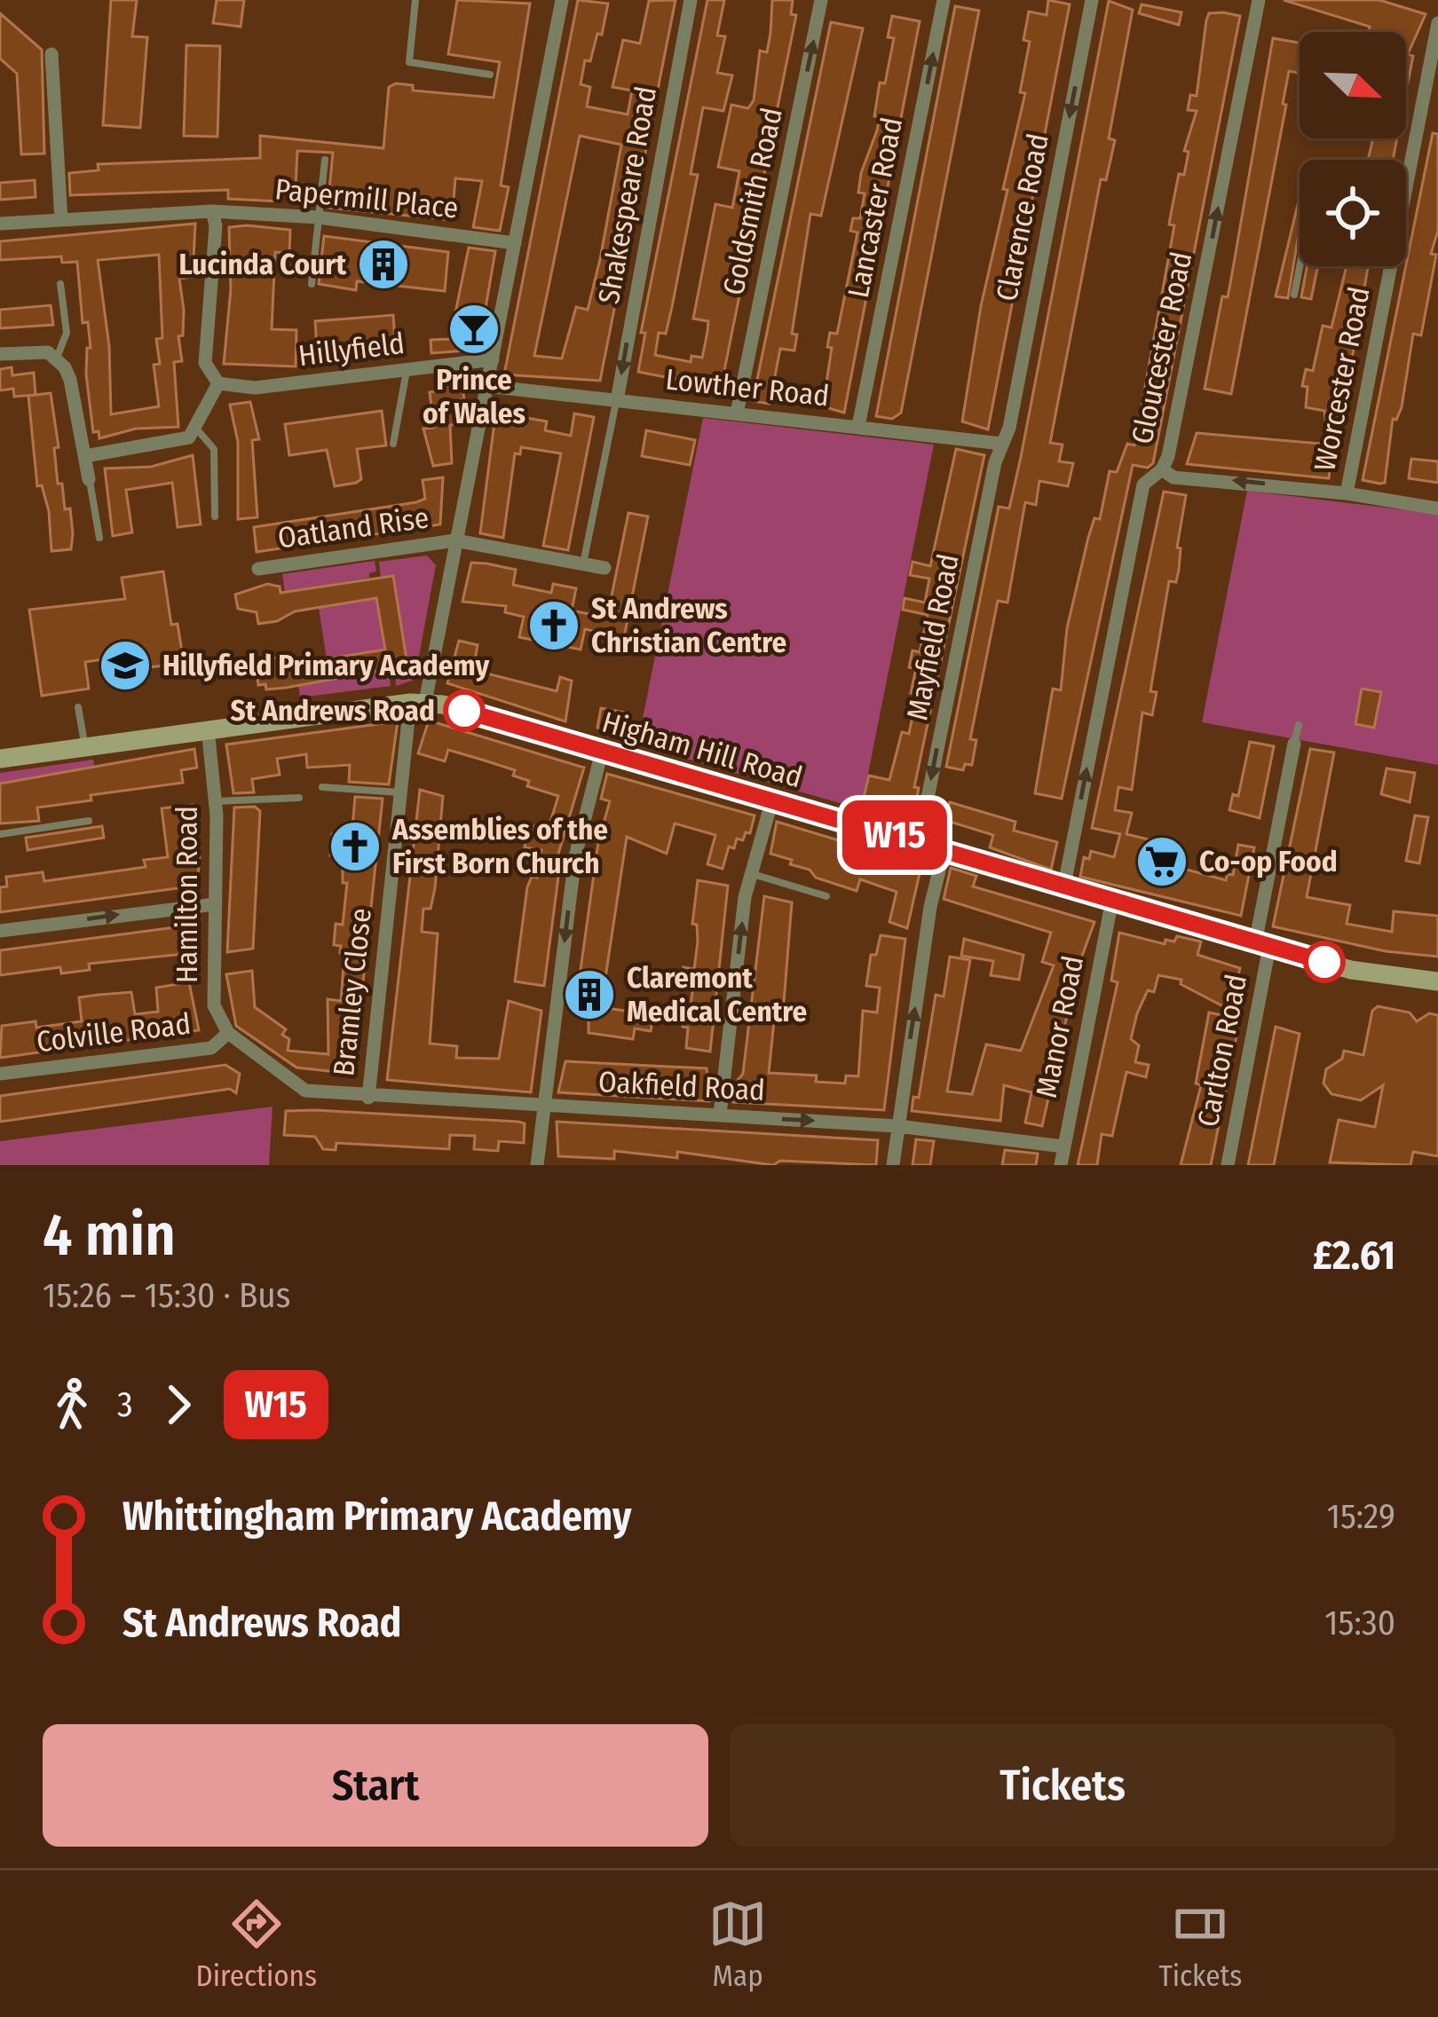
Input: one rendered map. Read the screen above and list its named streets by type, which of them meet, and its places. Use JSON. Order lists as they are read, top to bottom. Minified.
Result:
{"streets":{"street":["Shakespeare Road","Papermill Place","Goldsmith Road","Lancaster Road","Clarence Road","Gloucester Road","Hillyfield","Worcester Road","Lowther Road","Oatland Rise","Mayfield Road","Higham Hill Road","Hamilton Road","Bramley Close","Manor Road","Colville Road","Carlton Road","Oakfield Road"]},"crossings":[["Shakespeare Road","Lowther Road"],["Goldsmith Road","Lowther Road"],["Lancaster Road","Lowther Road"],["Clarence Road","Lowther Road"],["Clarence Road","Mayfield Road"],["Gloucester Road","Higham Hill Road"],["Lowther Road","Mayfield Road"],["Mayfield Road","Higham Hill Road"],["Higham Hill Road","Hamilton Road"],["Higham Hill Road","Bramley Close"],["Higham Hill Road","Manor Road"],["Higham Hill Road","Carlton Road"],["Hamilton Road","Colville Road"],["Hamilton Road","Oakfield Road"],["Bramley Close","Oakfield Road"],["Manor Road","Oakfield Road"],["Colville Road","Oakfield Road"]],"one_way":["Shakespeare Road","Goldsmith Road","Lancaster Road","Clarence Road","Gloucester Road","Mayfield Road"],"places":{"building":["Lucinda Court","Claremont Medical Centre"],"bar":["Prince of Wales"],"church":["St Andrews Christian Centre","Assemblies of the First Born Church"],"school or university":["Hillyfield Primary Academy"],"other":["St Andrews Road"],"supermarket":["Co-op Food"]},"lines":["bus line W15"],"north":"bottom right","page":{"on_map":"W15","heading":["4 min","15:26 – 15:30 · Bus","£2.61"],"legs":["3","W15"],"list":[{"name":"Whittingham Primary Academy","value":"15:29"},{"name":"St Andrews Road","value":"15:30"}],"buttons":["Start","Tickets"],"tabs":["Directions","Map","Tickets"]}}
